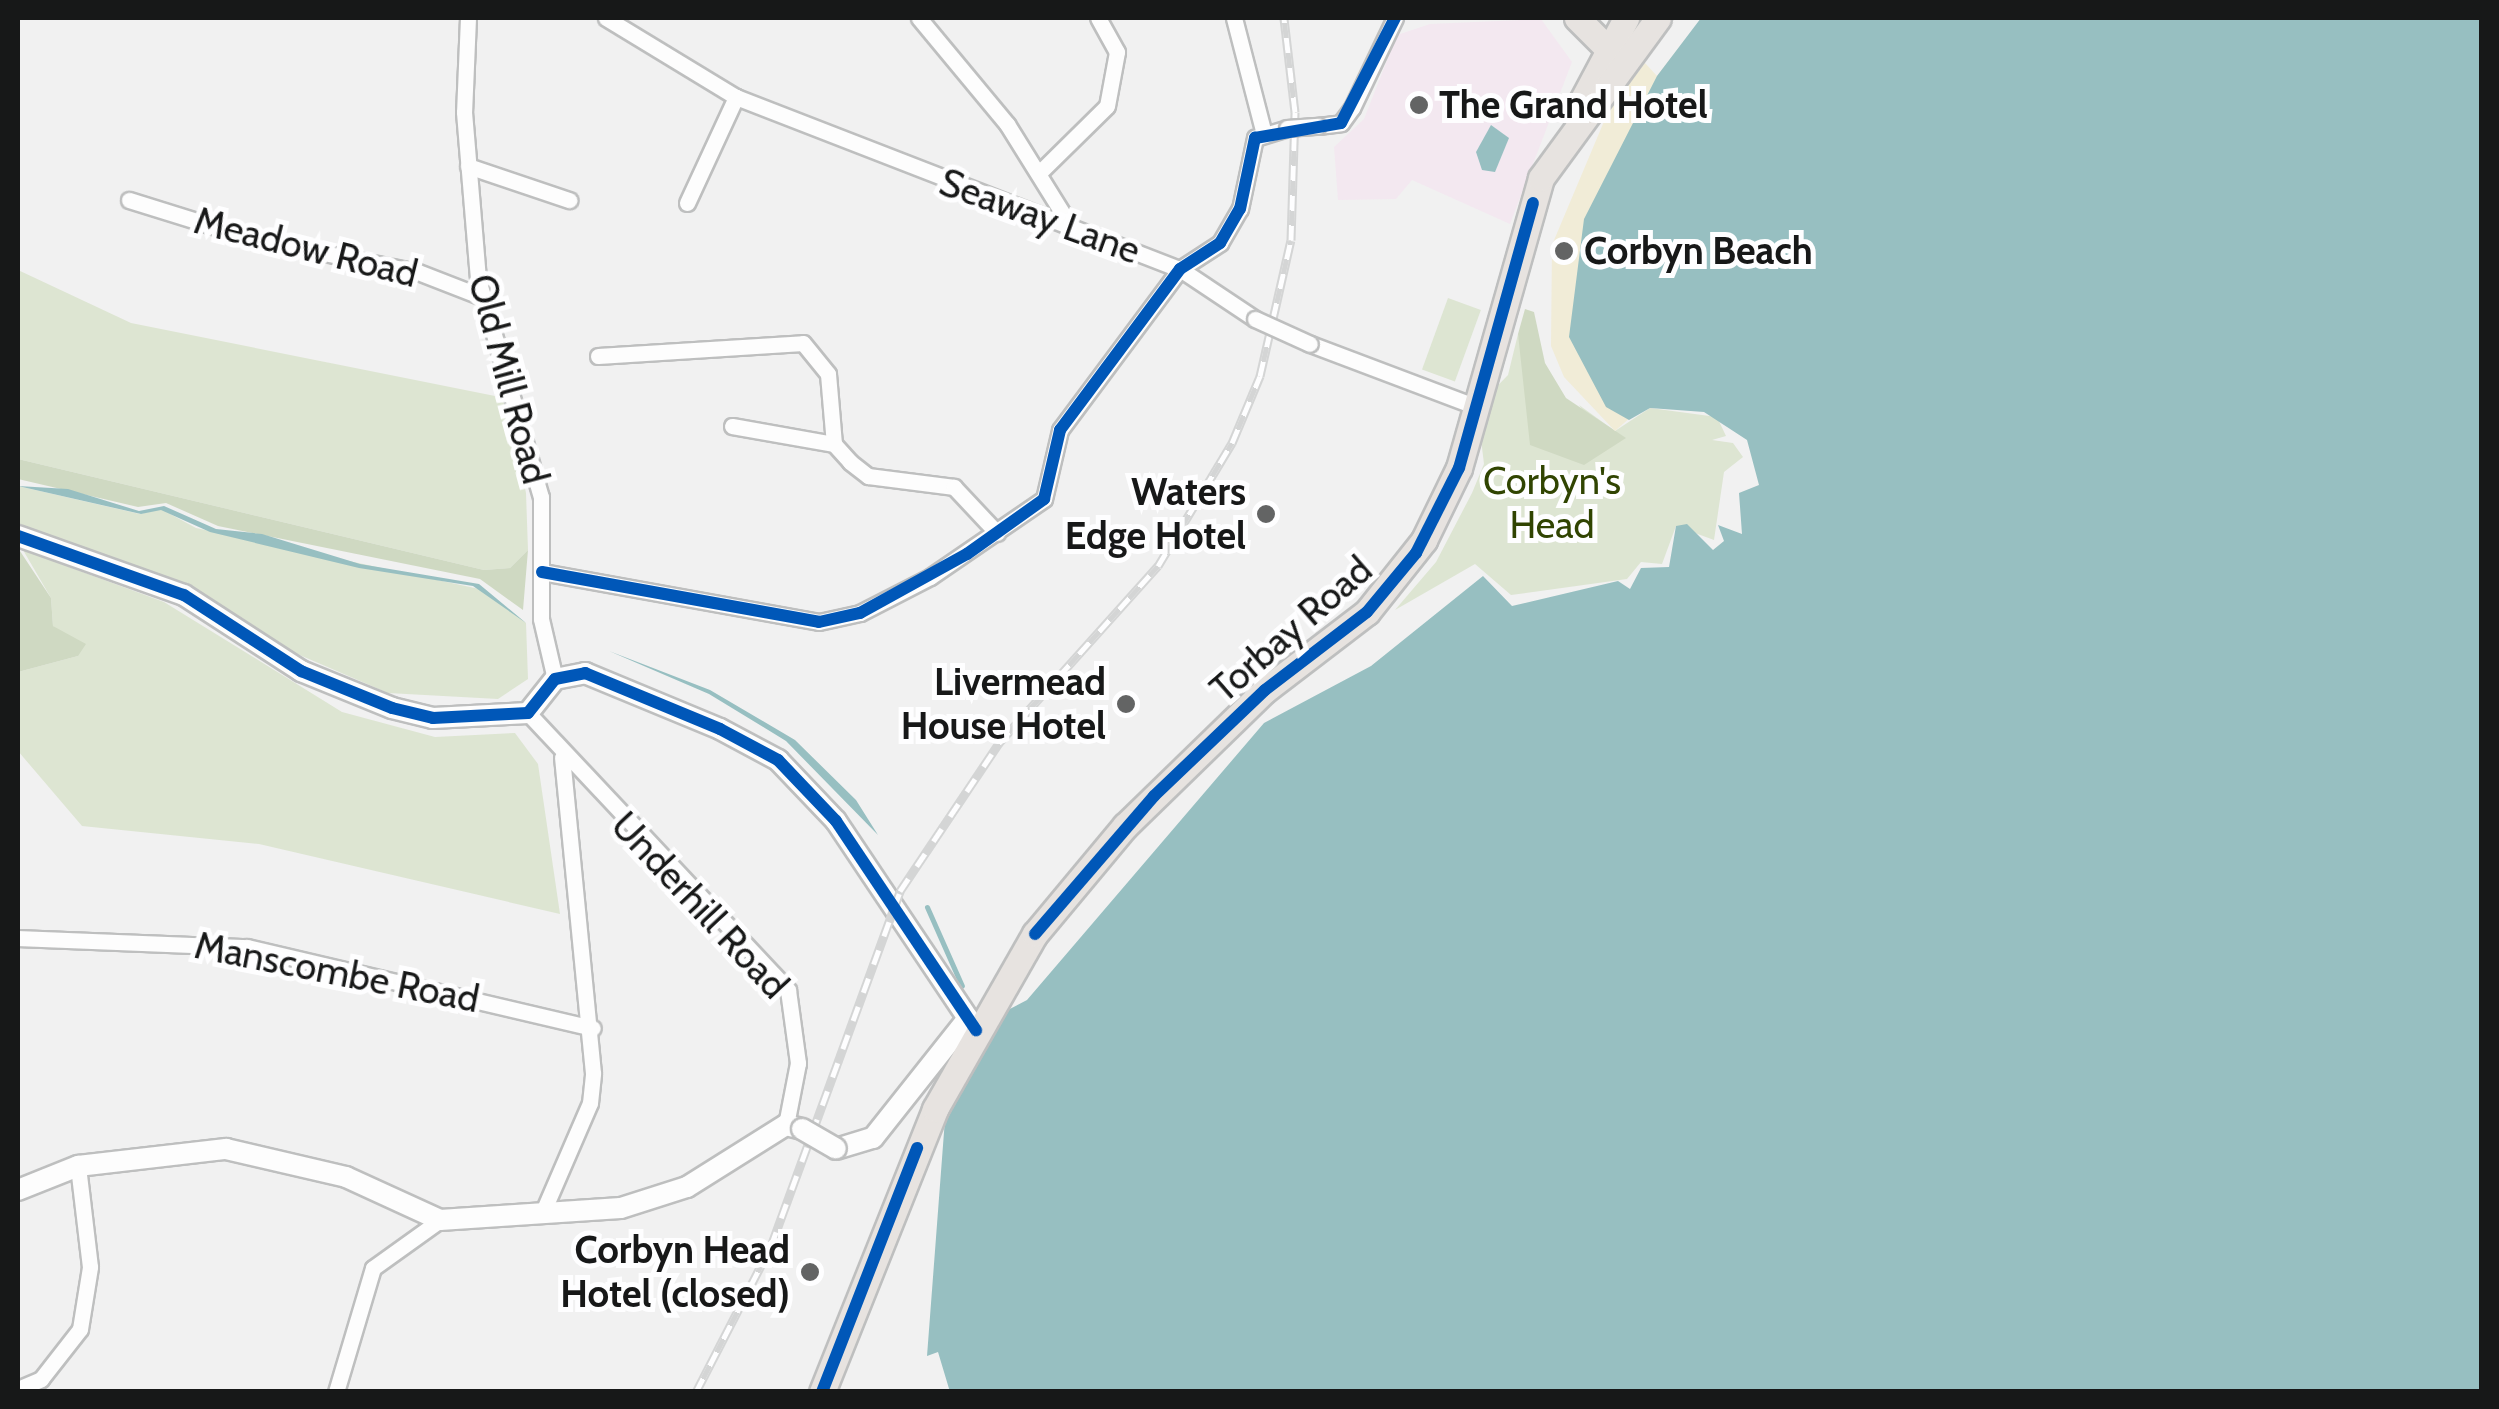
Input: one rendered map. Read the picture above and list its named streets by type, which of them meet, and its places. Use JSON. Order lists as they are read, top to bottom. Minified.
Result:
{"streets":{"main road":["Torbay Road"],"street":["Seaway Lane","Meadow Road","Old Mill Road","Underhill Road","Manscombe Road"]},"crossings":[["Seaway Lane","Torbay Road"],["Meadow Road","Old Mill Road"]],"parks":["Corbyn's Head"],"places":["The Grand Hotel","Corbyn Beach","Waters Edge Hotel","Livermead House Hotel","Corbyn Head Hotel (closed)"]}
